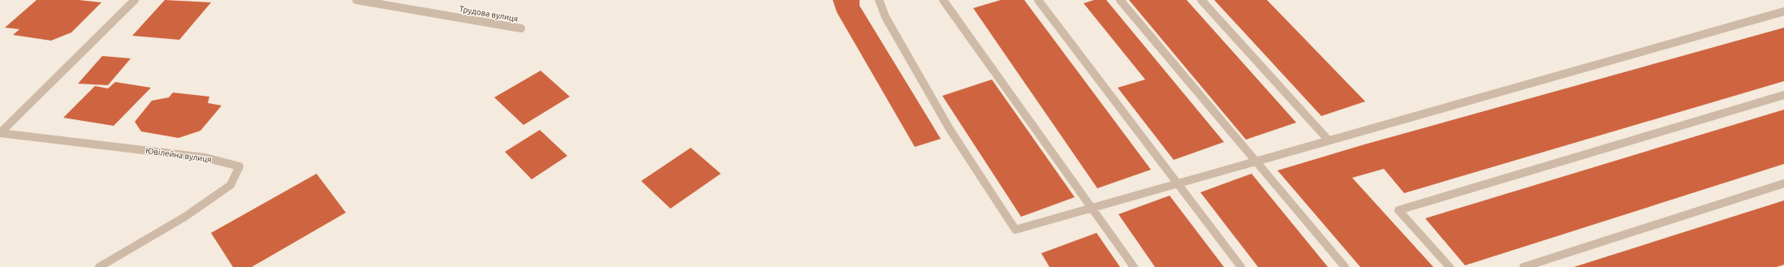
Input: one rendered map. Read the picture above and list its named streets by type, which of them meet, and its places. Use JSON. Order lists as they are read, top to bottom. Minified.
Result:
{"streets":{"street":["Трудова вулиця","Ювілейна вулиця"]}}
